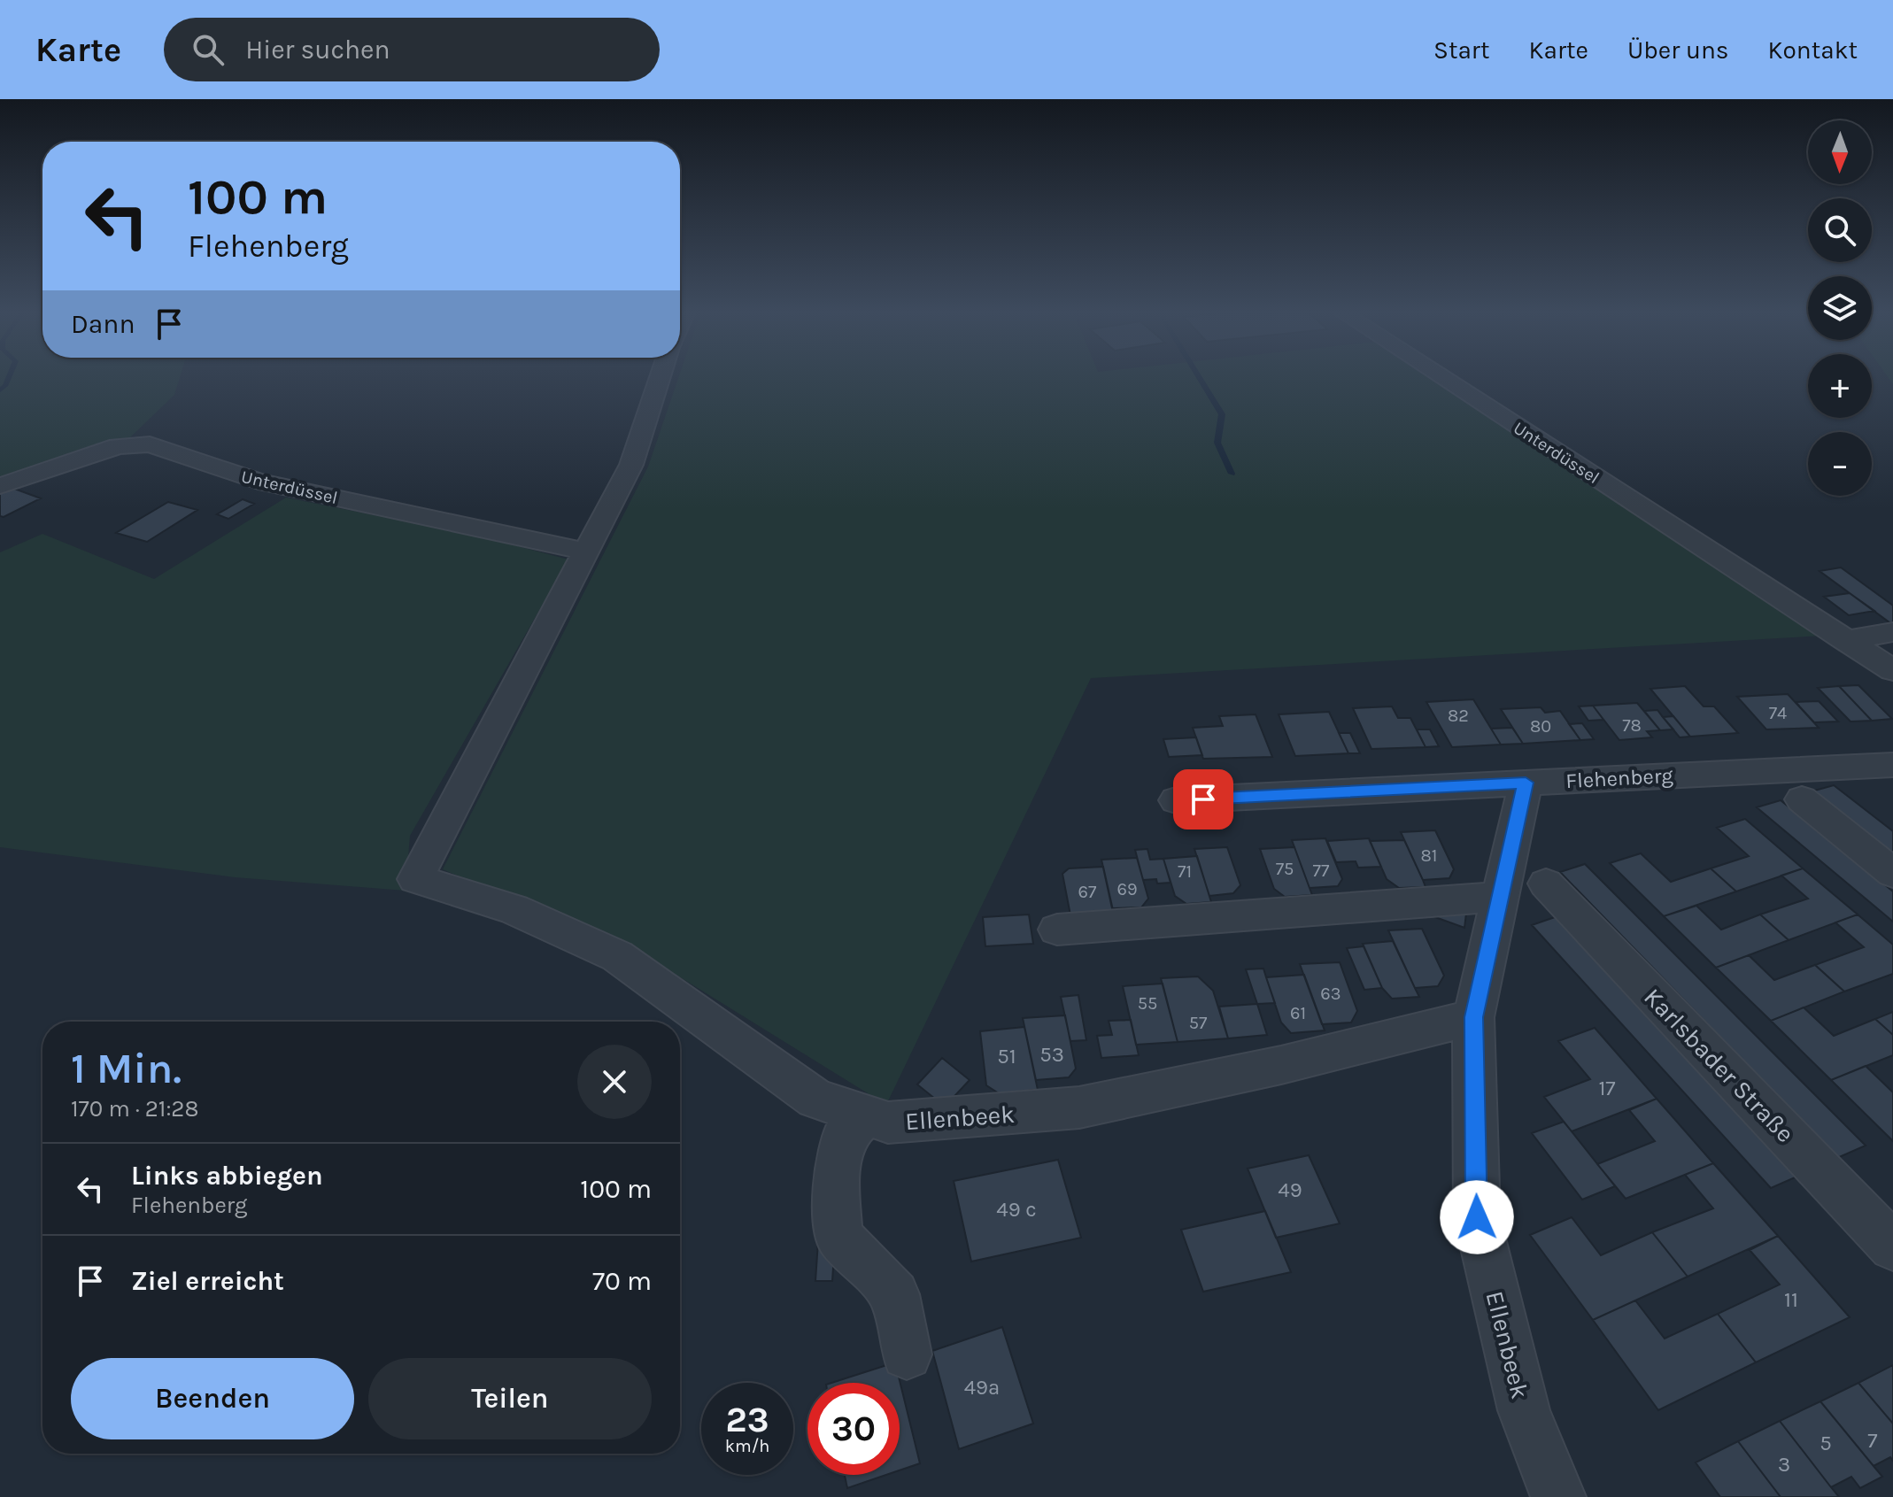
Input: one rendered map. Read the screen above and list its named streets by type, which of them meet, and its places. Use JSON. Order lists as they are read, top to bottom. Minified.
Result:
{"streets":{"street":["Unterdüssel","Flehenberg","Karlsbader Straße","Ellenbeek"]},"crossings":[["Unterdüssel","Ellenbeek"],["Flehenberg","Ellenbeek"]],"house_numbers":["74","82","78","80","81","75","77","71","69","67","63","55","61","57","53","51","17","49","49 c","11","49a","7","5","3"],"north":"bottom","page":{"header":"Karte","search":"Hier suchen","nav":["Start","Karte","Über uns","Kontakt"],"map_buttons":["+","−"],"turn":["100 m","Flehenberg"],"then":"Dann","heading":["1 Min.","170 m · 21:28"],"list":[{"name":"Links abbiegen","note":"Flehenberg","value":"100 m"},{"name":"Ziel erreicht","value":"70 m"}],"buttons":["Beenden","Teilen"],"speed":"23 km/h","limit":"30"}}
